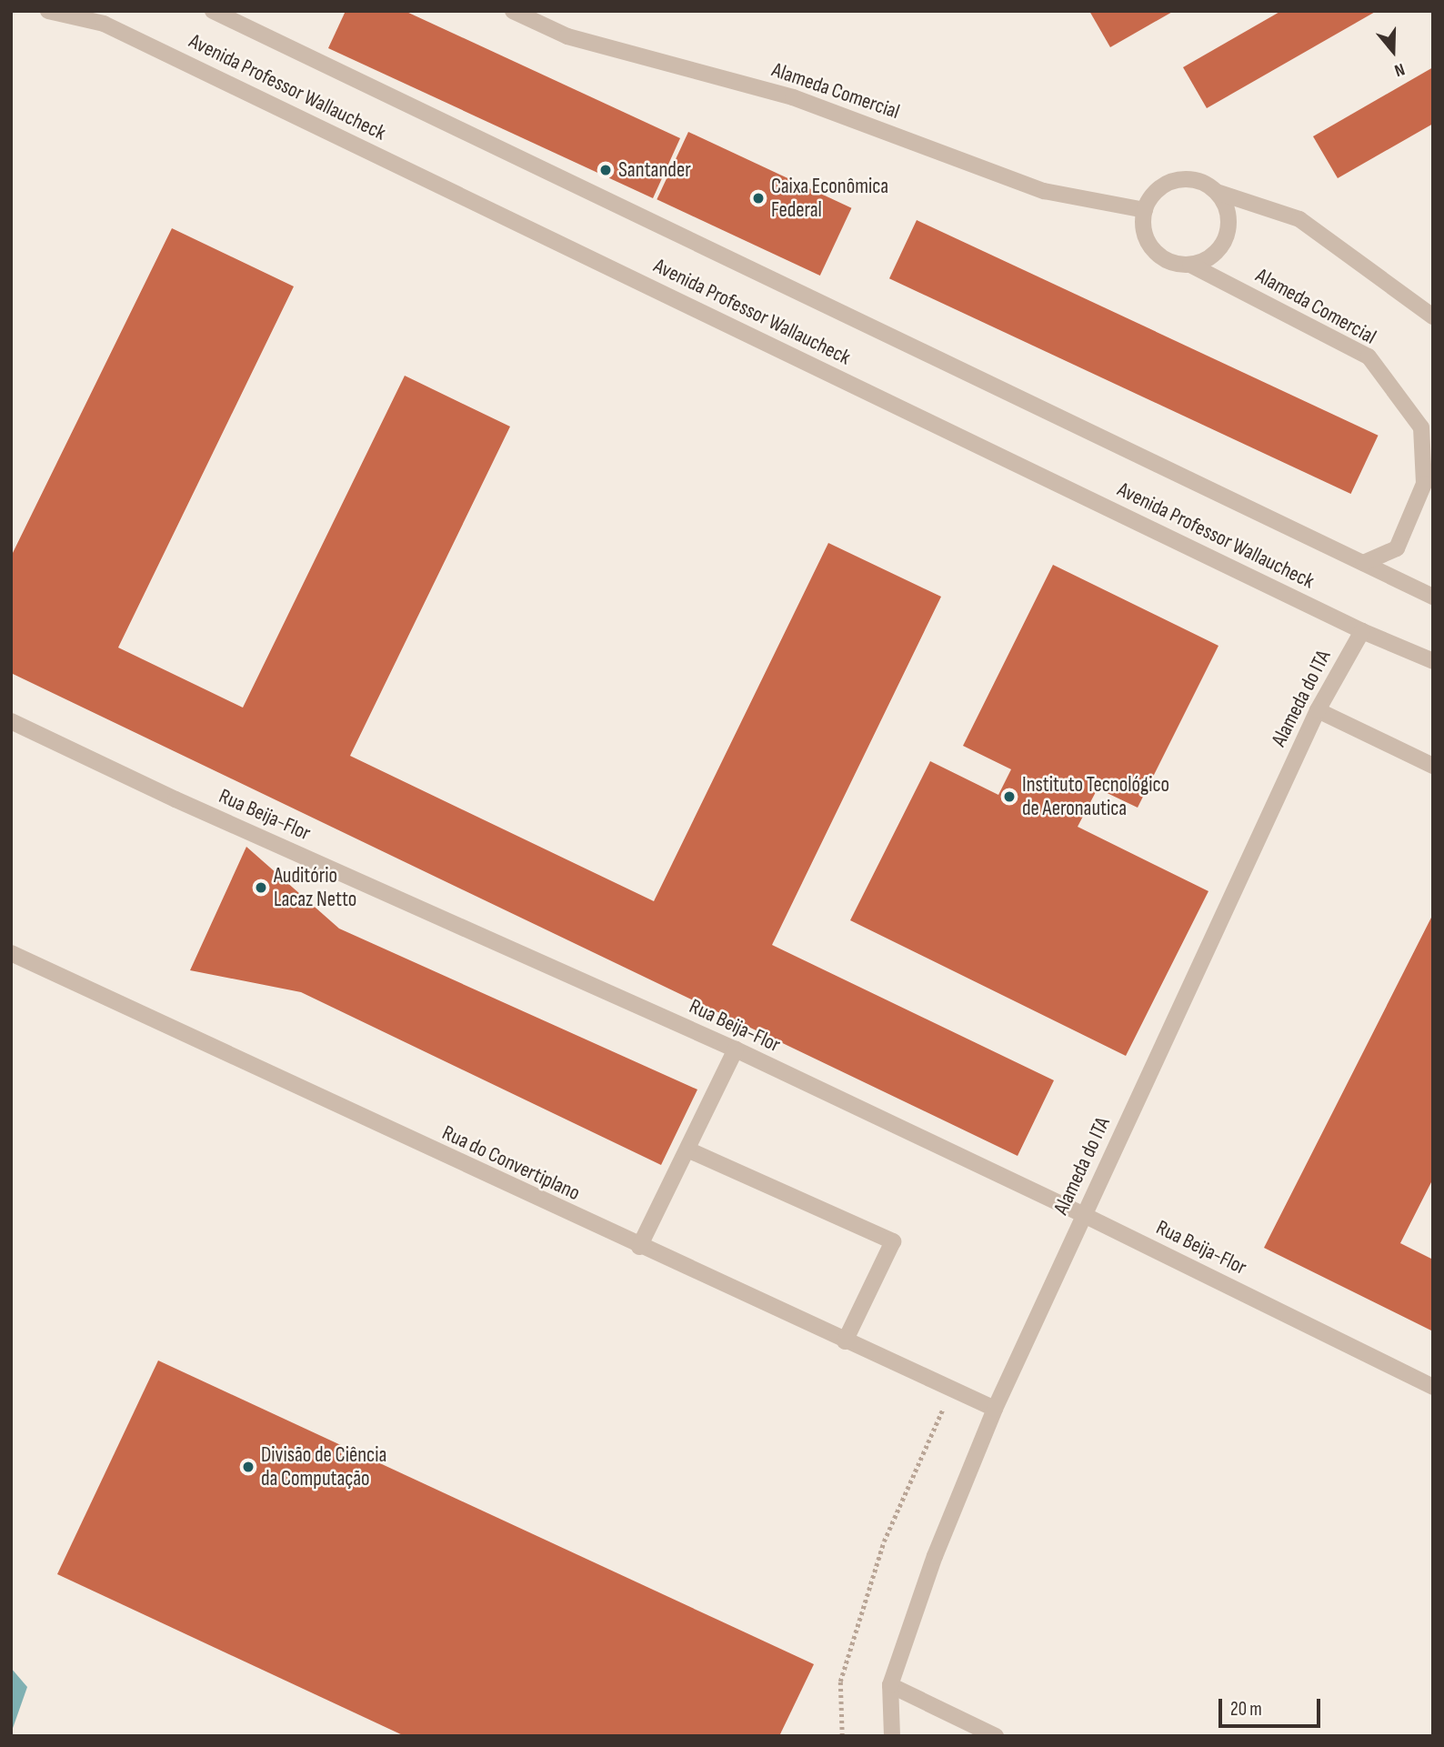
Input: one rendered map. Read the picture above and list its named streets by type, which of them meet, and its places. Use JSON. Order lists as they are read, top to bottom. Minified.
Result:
{"streets":{"lane":["Avenida Professor Wallaucheck","Alameda Comercial","Alameda do ITA","Rua Beija-Flor","Rua do Convertiplano"]},"crossings":[["Avenida Professor Wallaucheck","Alameda Comercial"],["Avenida Professor Wallaucheck","Alameda do ITA"],["Alameda do ITA","Rua Beija-Flor"],["Alameda do ITA","Rua do Convertiplano"]],"places":["Santander","Caixa Econômica Federal","Instituto Tecnológico de Aeronautica","Auditório Lacaz Netto","Divisão de Ciência da Computação"],"scale_bar":"20 m","north":"bottom"}
